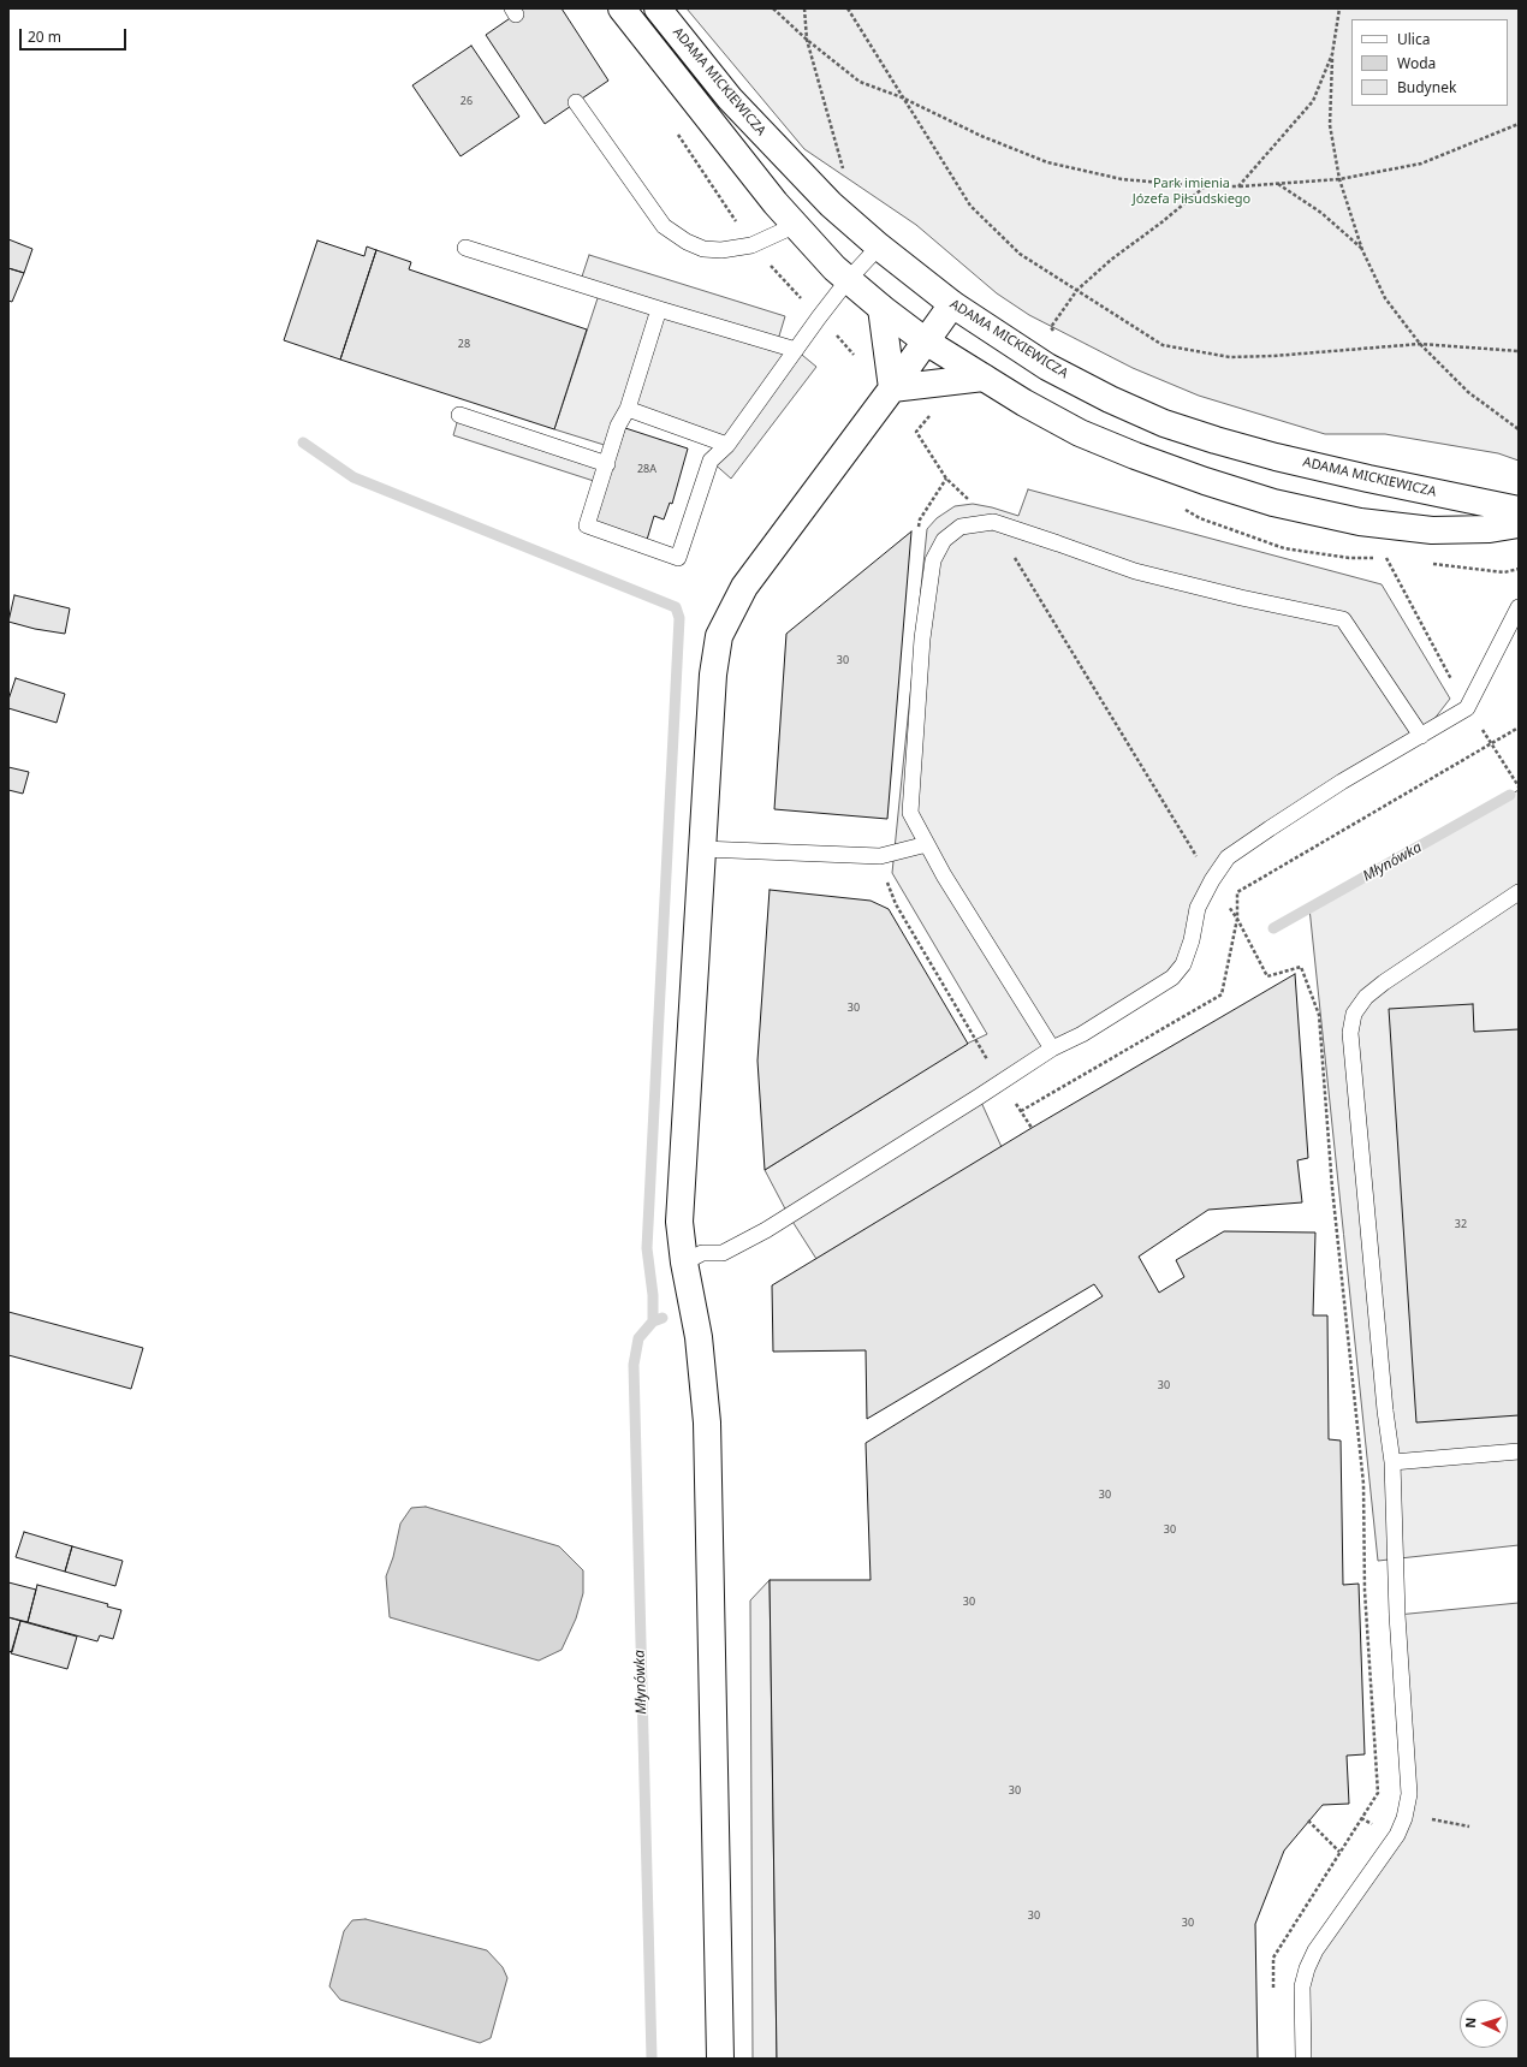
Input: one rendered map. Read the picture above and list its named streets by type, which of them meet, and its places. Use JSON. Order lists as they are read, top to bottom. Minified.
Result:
{"streets":{"street":["ADAMA MICKIEWICZA"]},"water":["Młynówka"],"parks":["Park imienia Józefa Piłsudskiego"],"house_numbers":["26","28","28A","30","30","32","30","30","30","30","30","30","30"],"legend":["Ulica","Woda","Budynek"],"scale_bar":"20 m","north":"left"}
